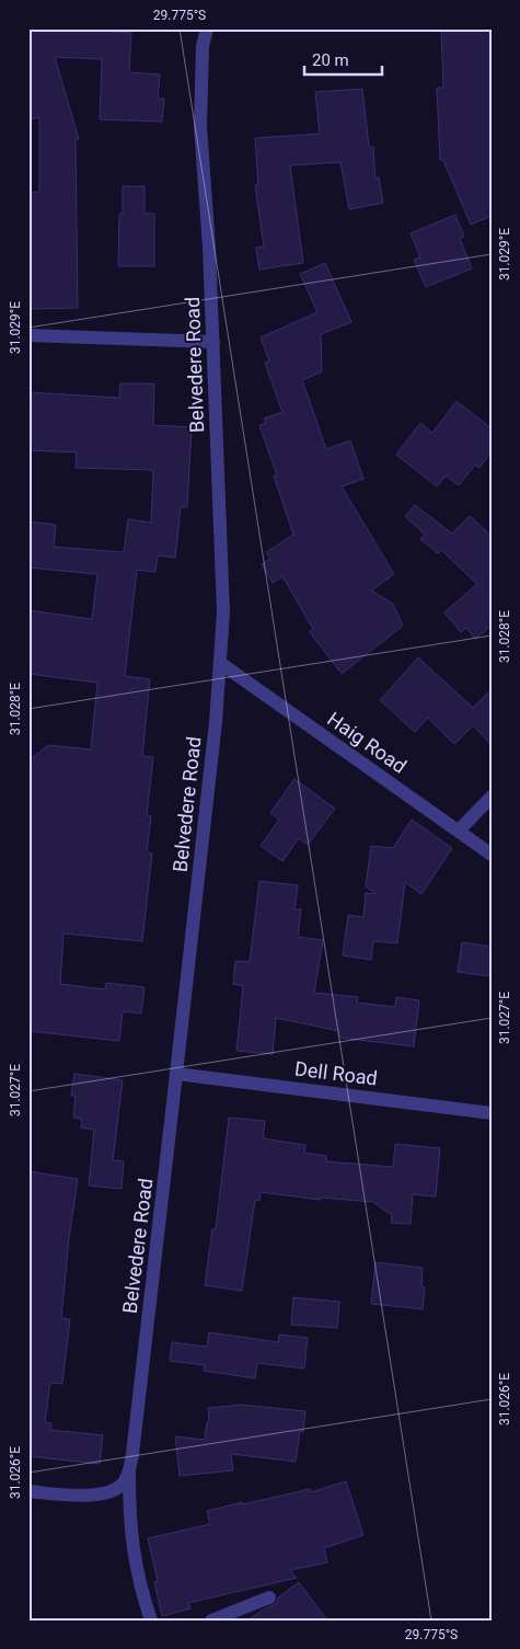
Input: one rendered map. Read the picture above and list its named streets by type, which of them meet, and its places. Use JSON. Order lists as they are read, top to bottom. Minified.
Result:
{"streets":{"street":["Belvedere Road","Haig Road","Dell Road"]},"crossings":[["Belvedere Road","Haig Road"],["Belvedere Road","Dell Road"]],"scale_bar":"20 m","coordinates":["29.775°S","31.029°E","31.028°E","31.027°E","31.026°E"]}
